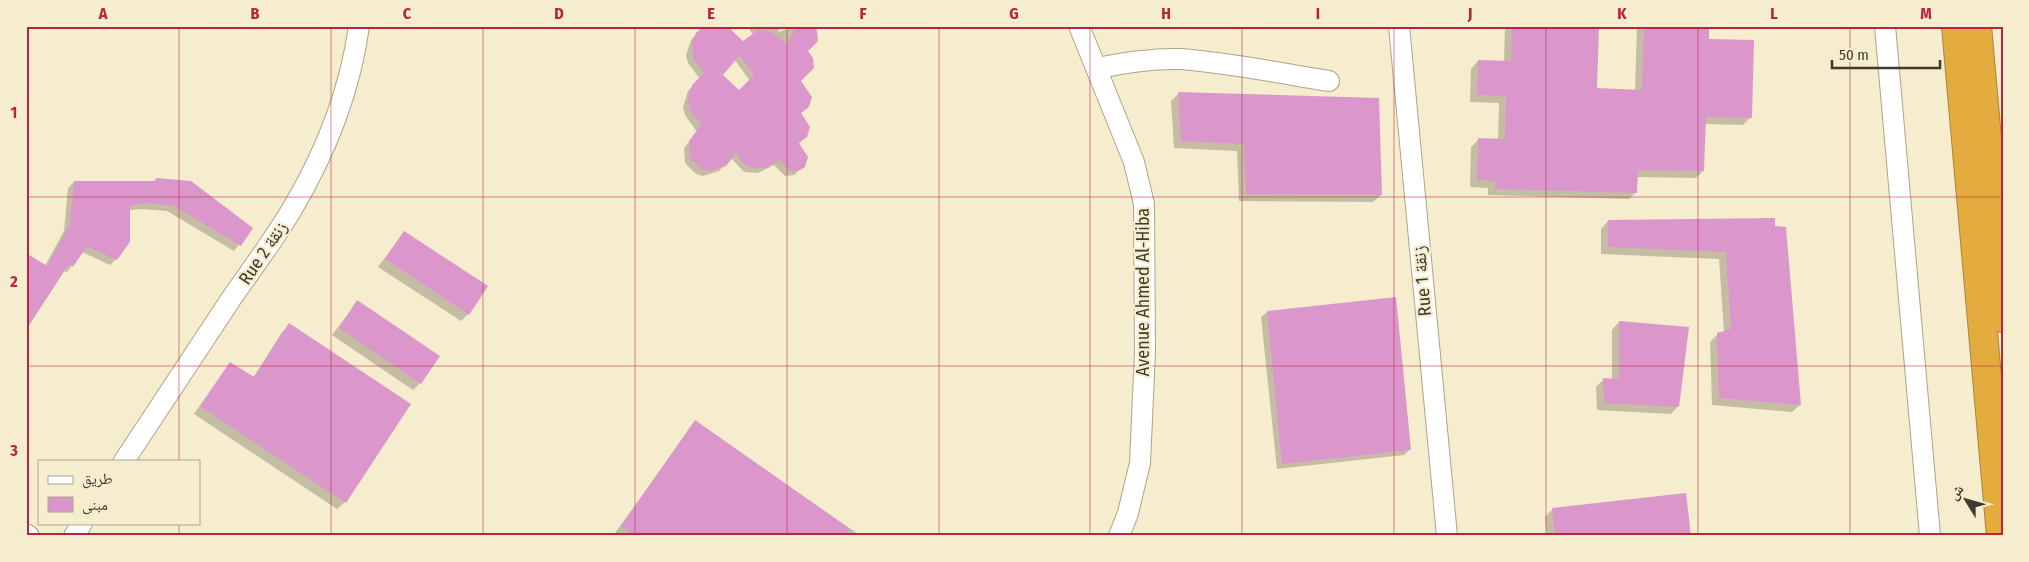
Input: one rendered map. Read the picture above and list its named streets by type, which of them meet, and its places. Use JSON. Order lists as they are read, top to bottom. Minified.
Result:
{"streets":{"street":["Rue 2 زنقة","Rue 1 زنقة","Avenue Ahmed Al-Hiba"]},"legend":["طريق","مبنى"],"scale_bar":"50 m","north":"top left","grid":{"columns":["A","B","C","D","E","F","G","H","I","J","K","L","M"],"rows":["1","2","3"]}}
